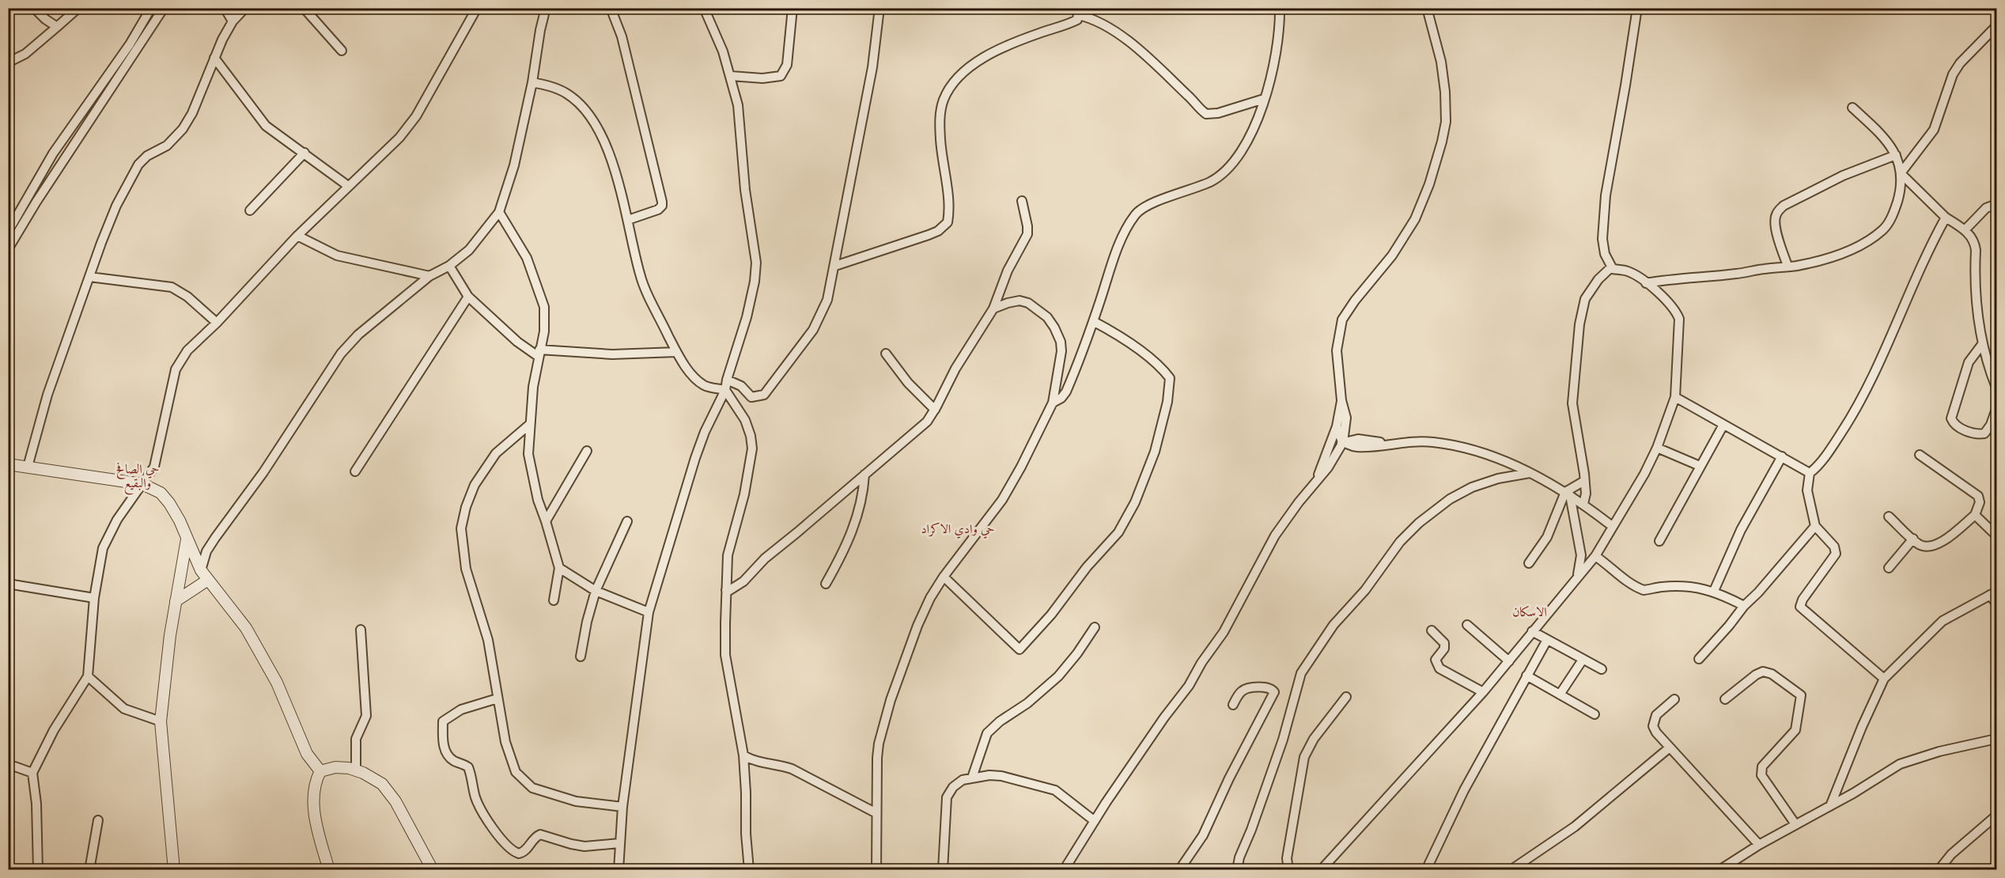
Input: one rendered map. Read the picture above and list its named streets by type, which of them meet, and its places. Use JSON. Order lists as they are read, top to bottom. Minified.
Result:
{"districts":["حي الصافح والبقيع","حي وادي الاكراد","الاسكان"]}
